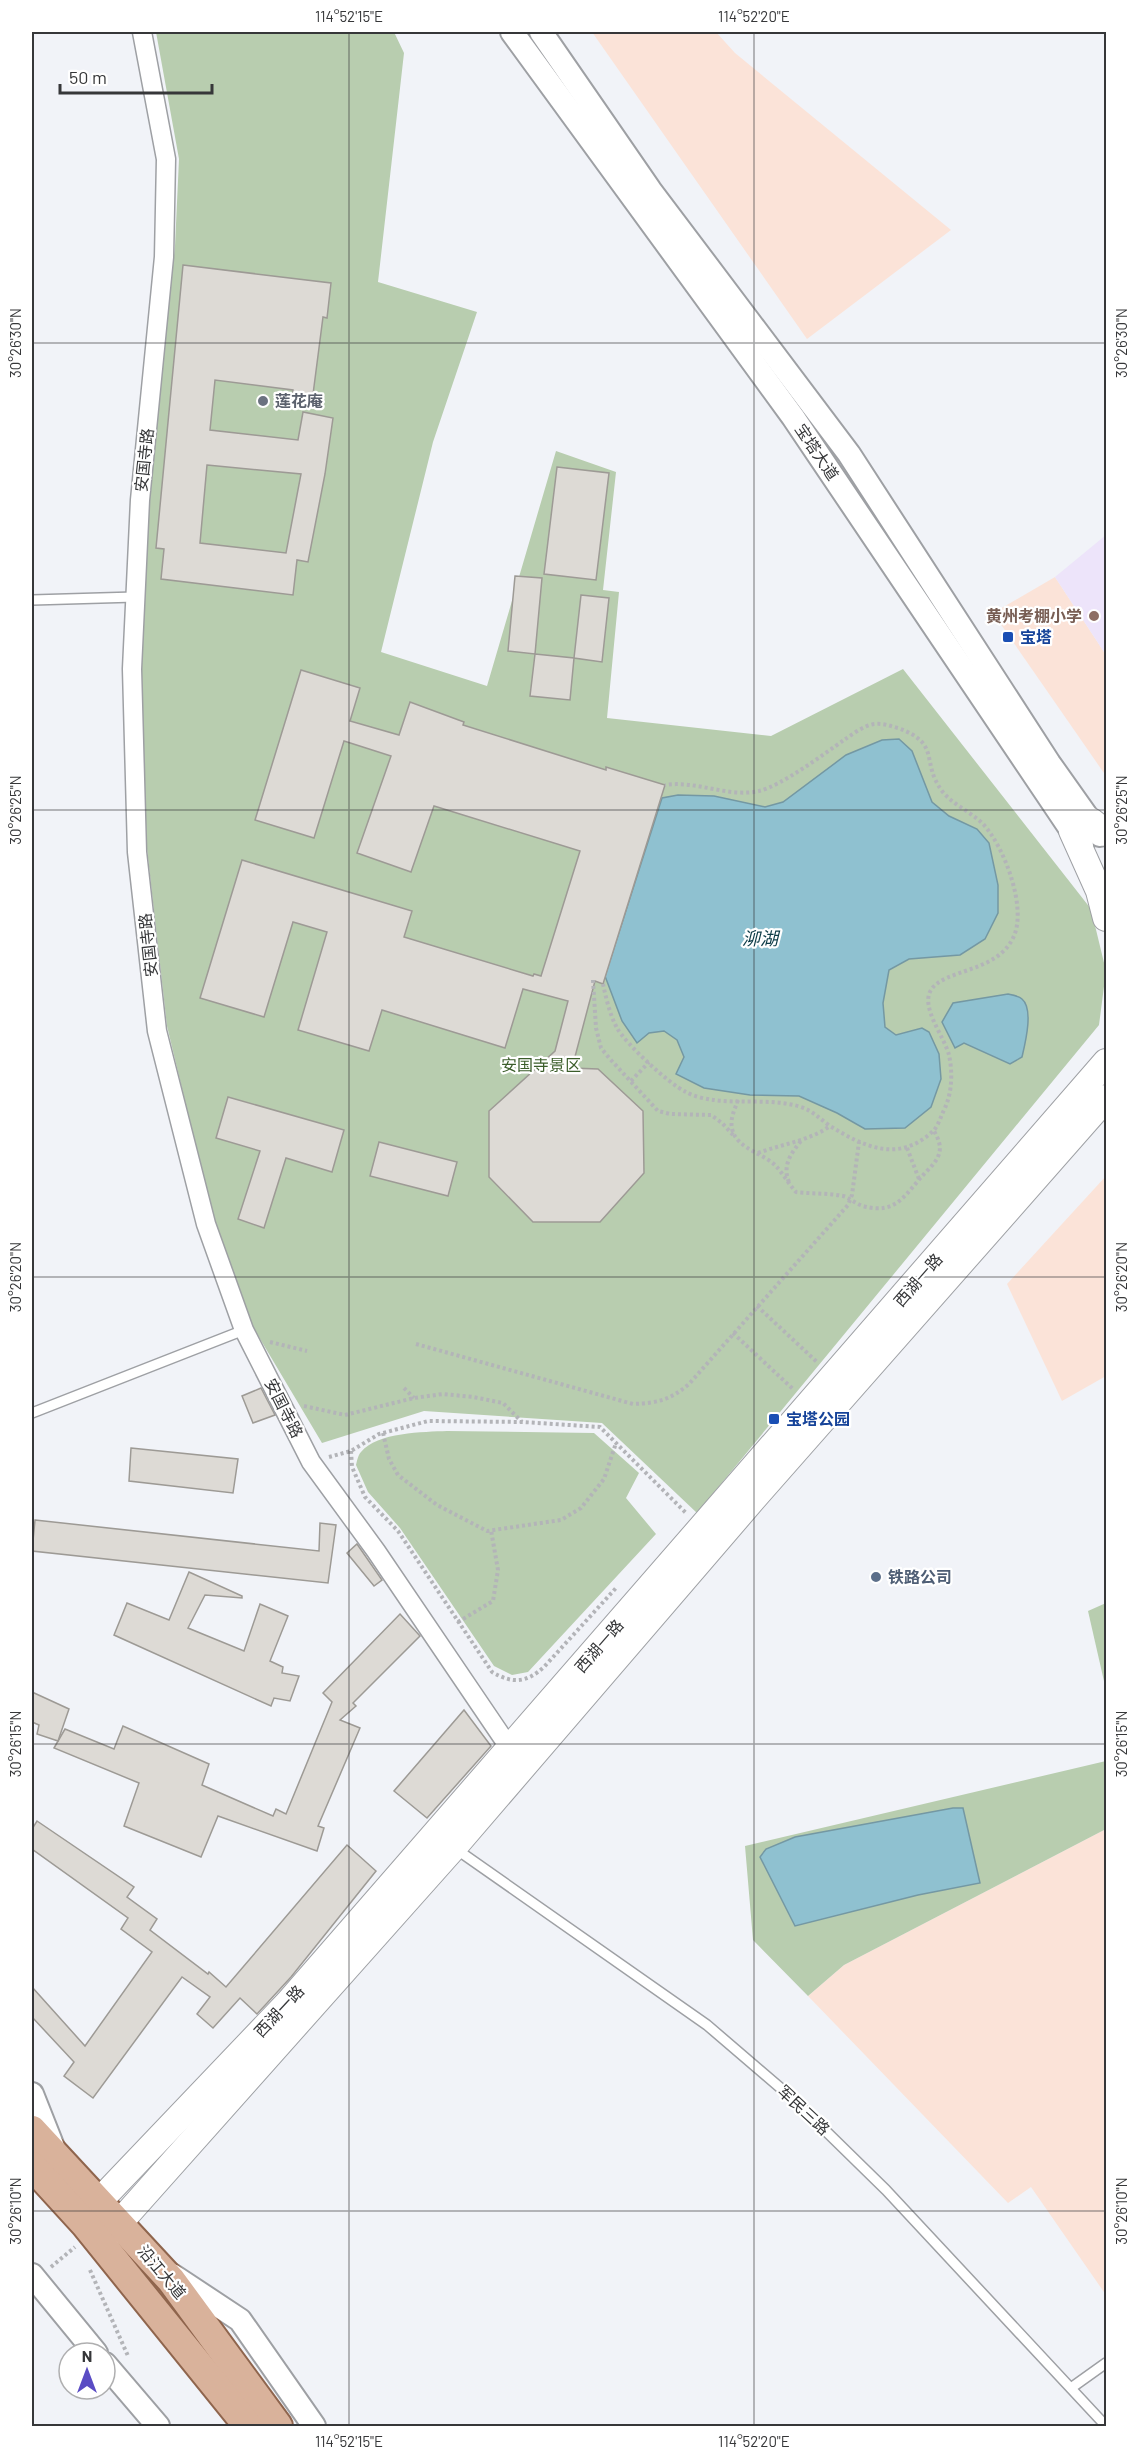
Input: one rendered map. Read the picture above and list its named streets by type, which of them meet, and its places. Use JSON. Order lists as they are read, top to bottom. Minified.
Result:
{"streets":{"main road":["西湖一路","沿江大道"],"street":["宝塔大道","安国寺路"],"lane":["军民三路"]},"crossings":[["安国寺路","西湖一路"],["西湖一路","军民三路"],["西湖一路","沿江大道"]],"water":["泖湖"],"parks":["安国寺景区"],"places":{"other":["莲花庵","黄州考棚小学","铁路公司"],"transit":["宝塔","宝塔公园"]},"scale_bar":"50 m","north":"top","coordinates":["114°52'15\"E","114°52'20\"E","30°26'30\"N","30°26'25\"N","30°26'20\"N","30°26'15\"N","30°26'10\"N"]}
